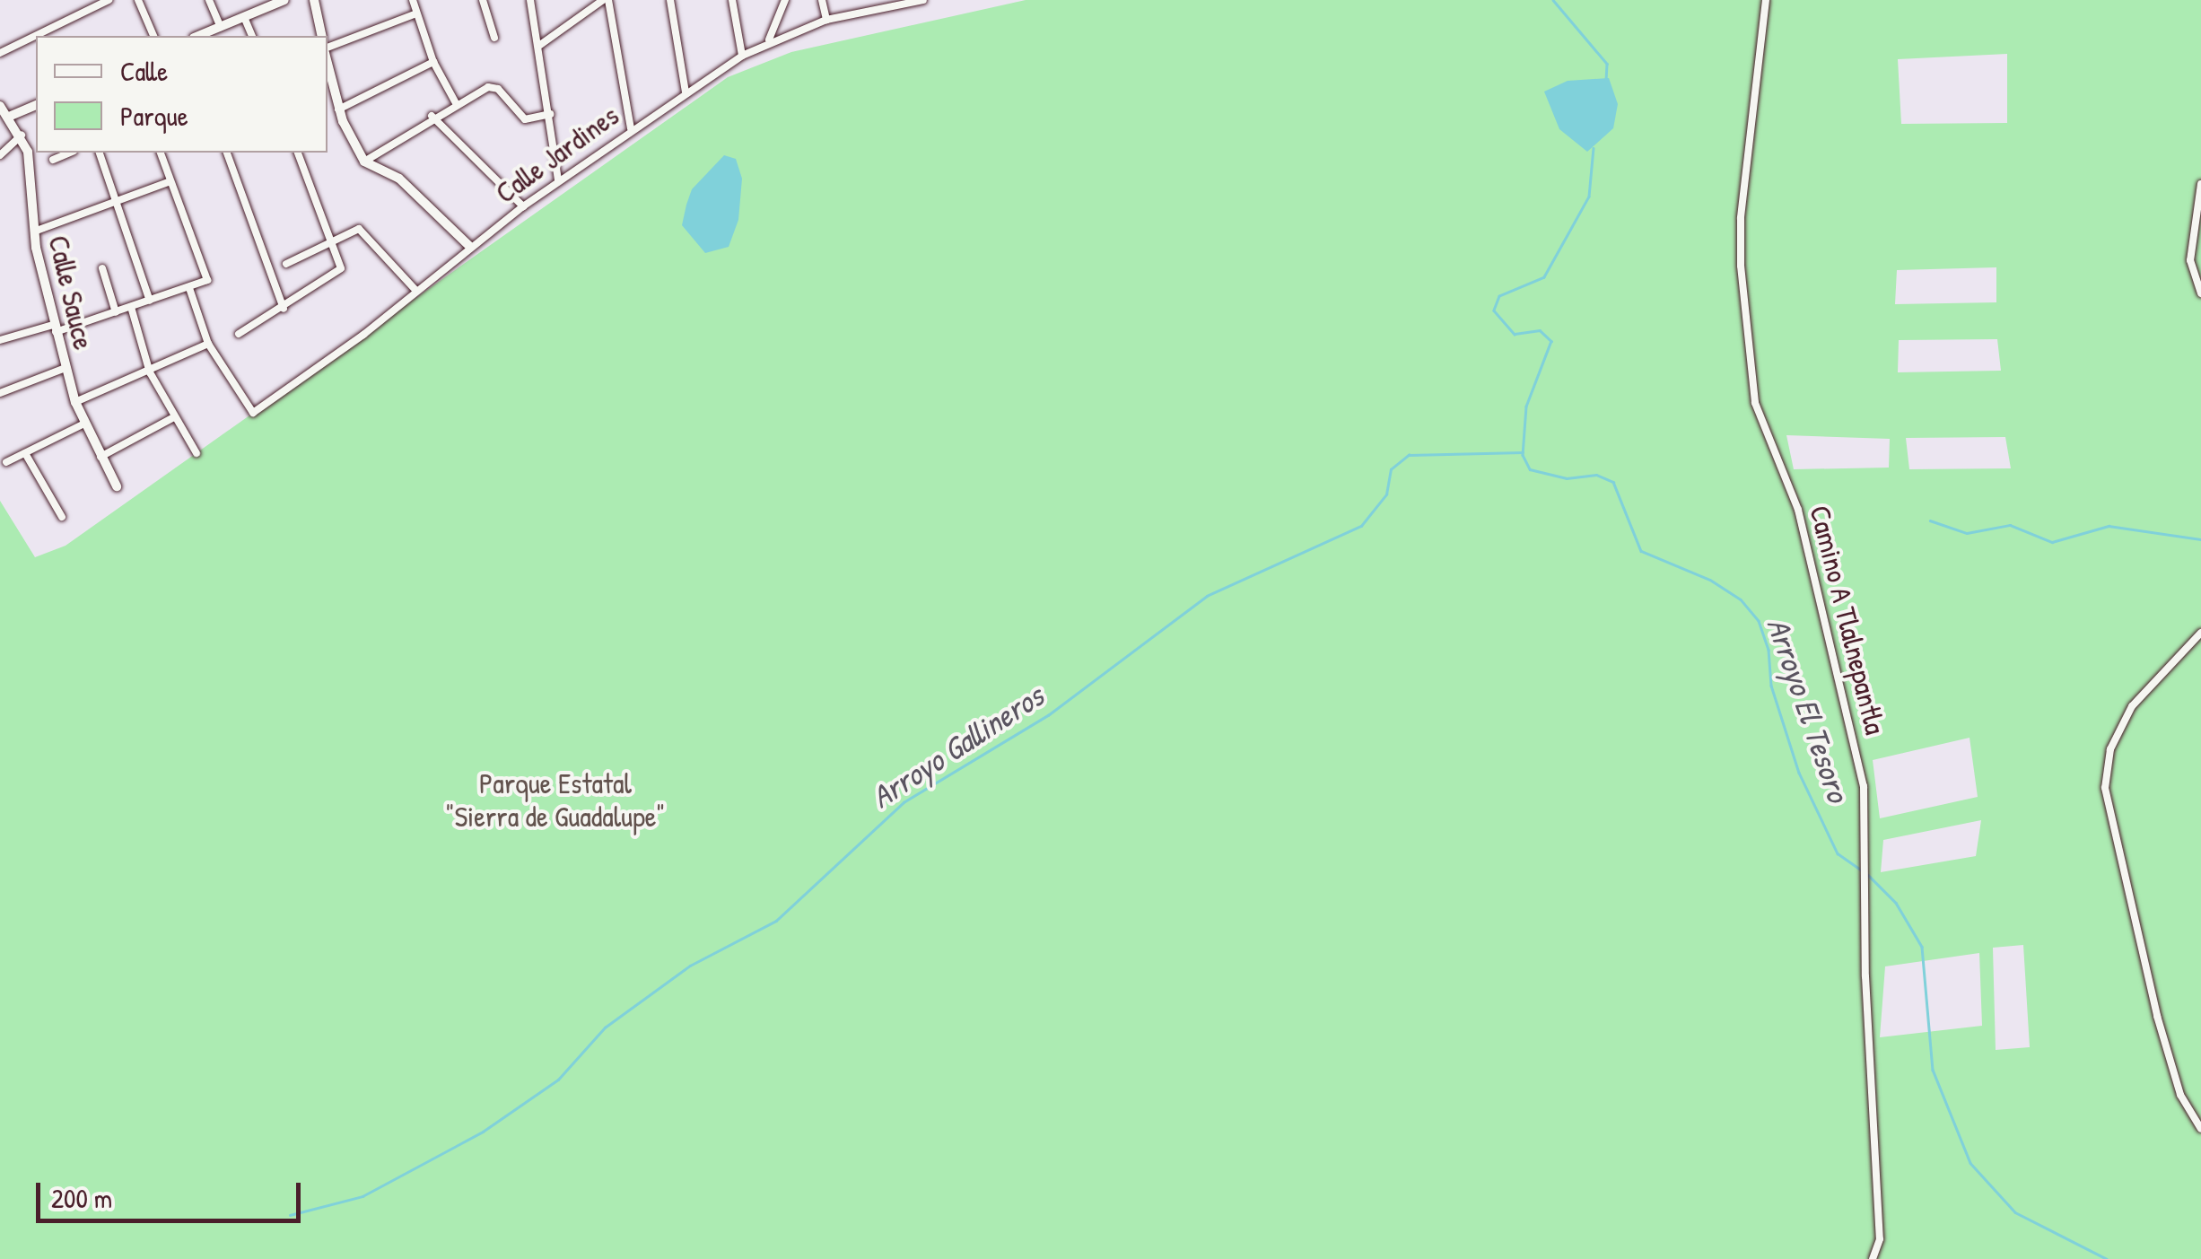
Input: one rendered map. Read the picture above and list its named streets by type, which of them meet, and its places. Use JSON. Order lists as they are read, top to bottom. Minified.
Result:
{"streets":{"street":["Calle Jardines","Calle Sauce","Camino A Tlalnepantla"]},"water":["Arroyo El Tesoro","Arroyo Gallineros"],"parks":["Parque Estatal \"Sierra de Guadalupe\""],"legend":["Calle","Parque"],"scale_bar":"200 m"}
